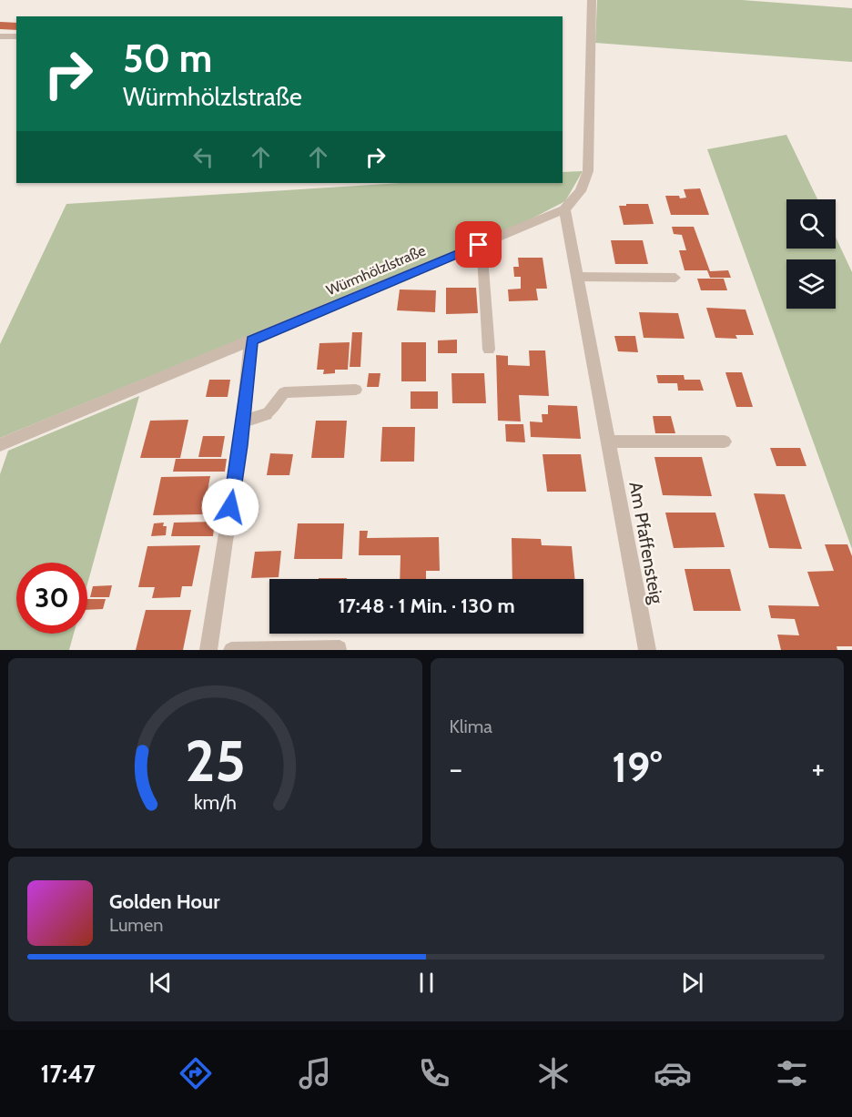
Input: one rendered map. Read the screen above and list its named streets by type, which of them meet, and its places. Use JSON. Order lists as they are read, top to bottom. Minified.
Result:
{"streets":{"street":["Würmhölzlstraße","Am Pfaffensteig"]},"crossings":[["Würmhölzlstraße","Am Pfaffensteig"]],"page":{"turn":["50 m","Würmhölzlstraße"],"limit":"30","trip":"17:48 · 1 Min. · 130 m","tile":"Klima","heat":["−","19°","+"],"song":["Golden Hour","Lumen"],"tabs":"17:47","gauge":["25","km/h"]}}
